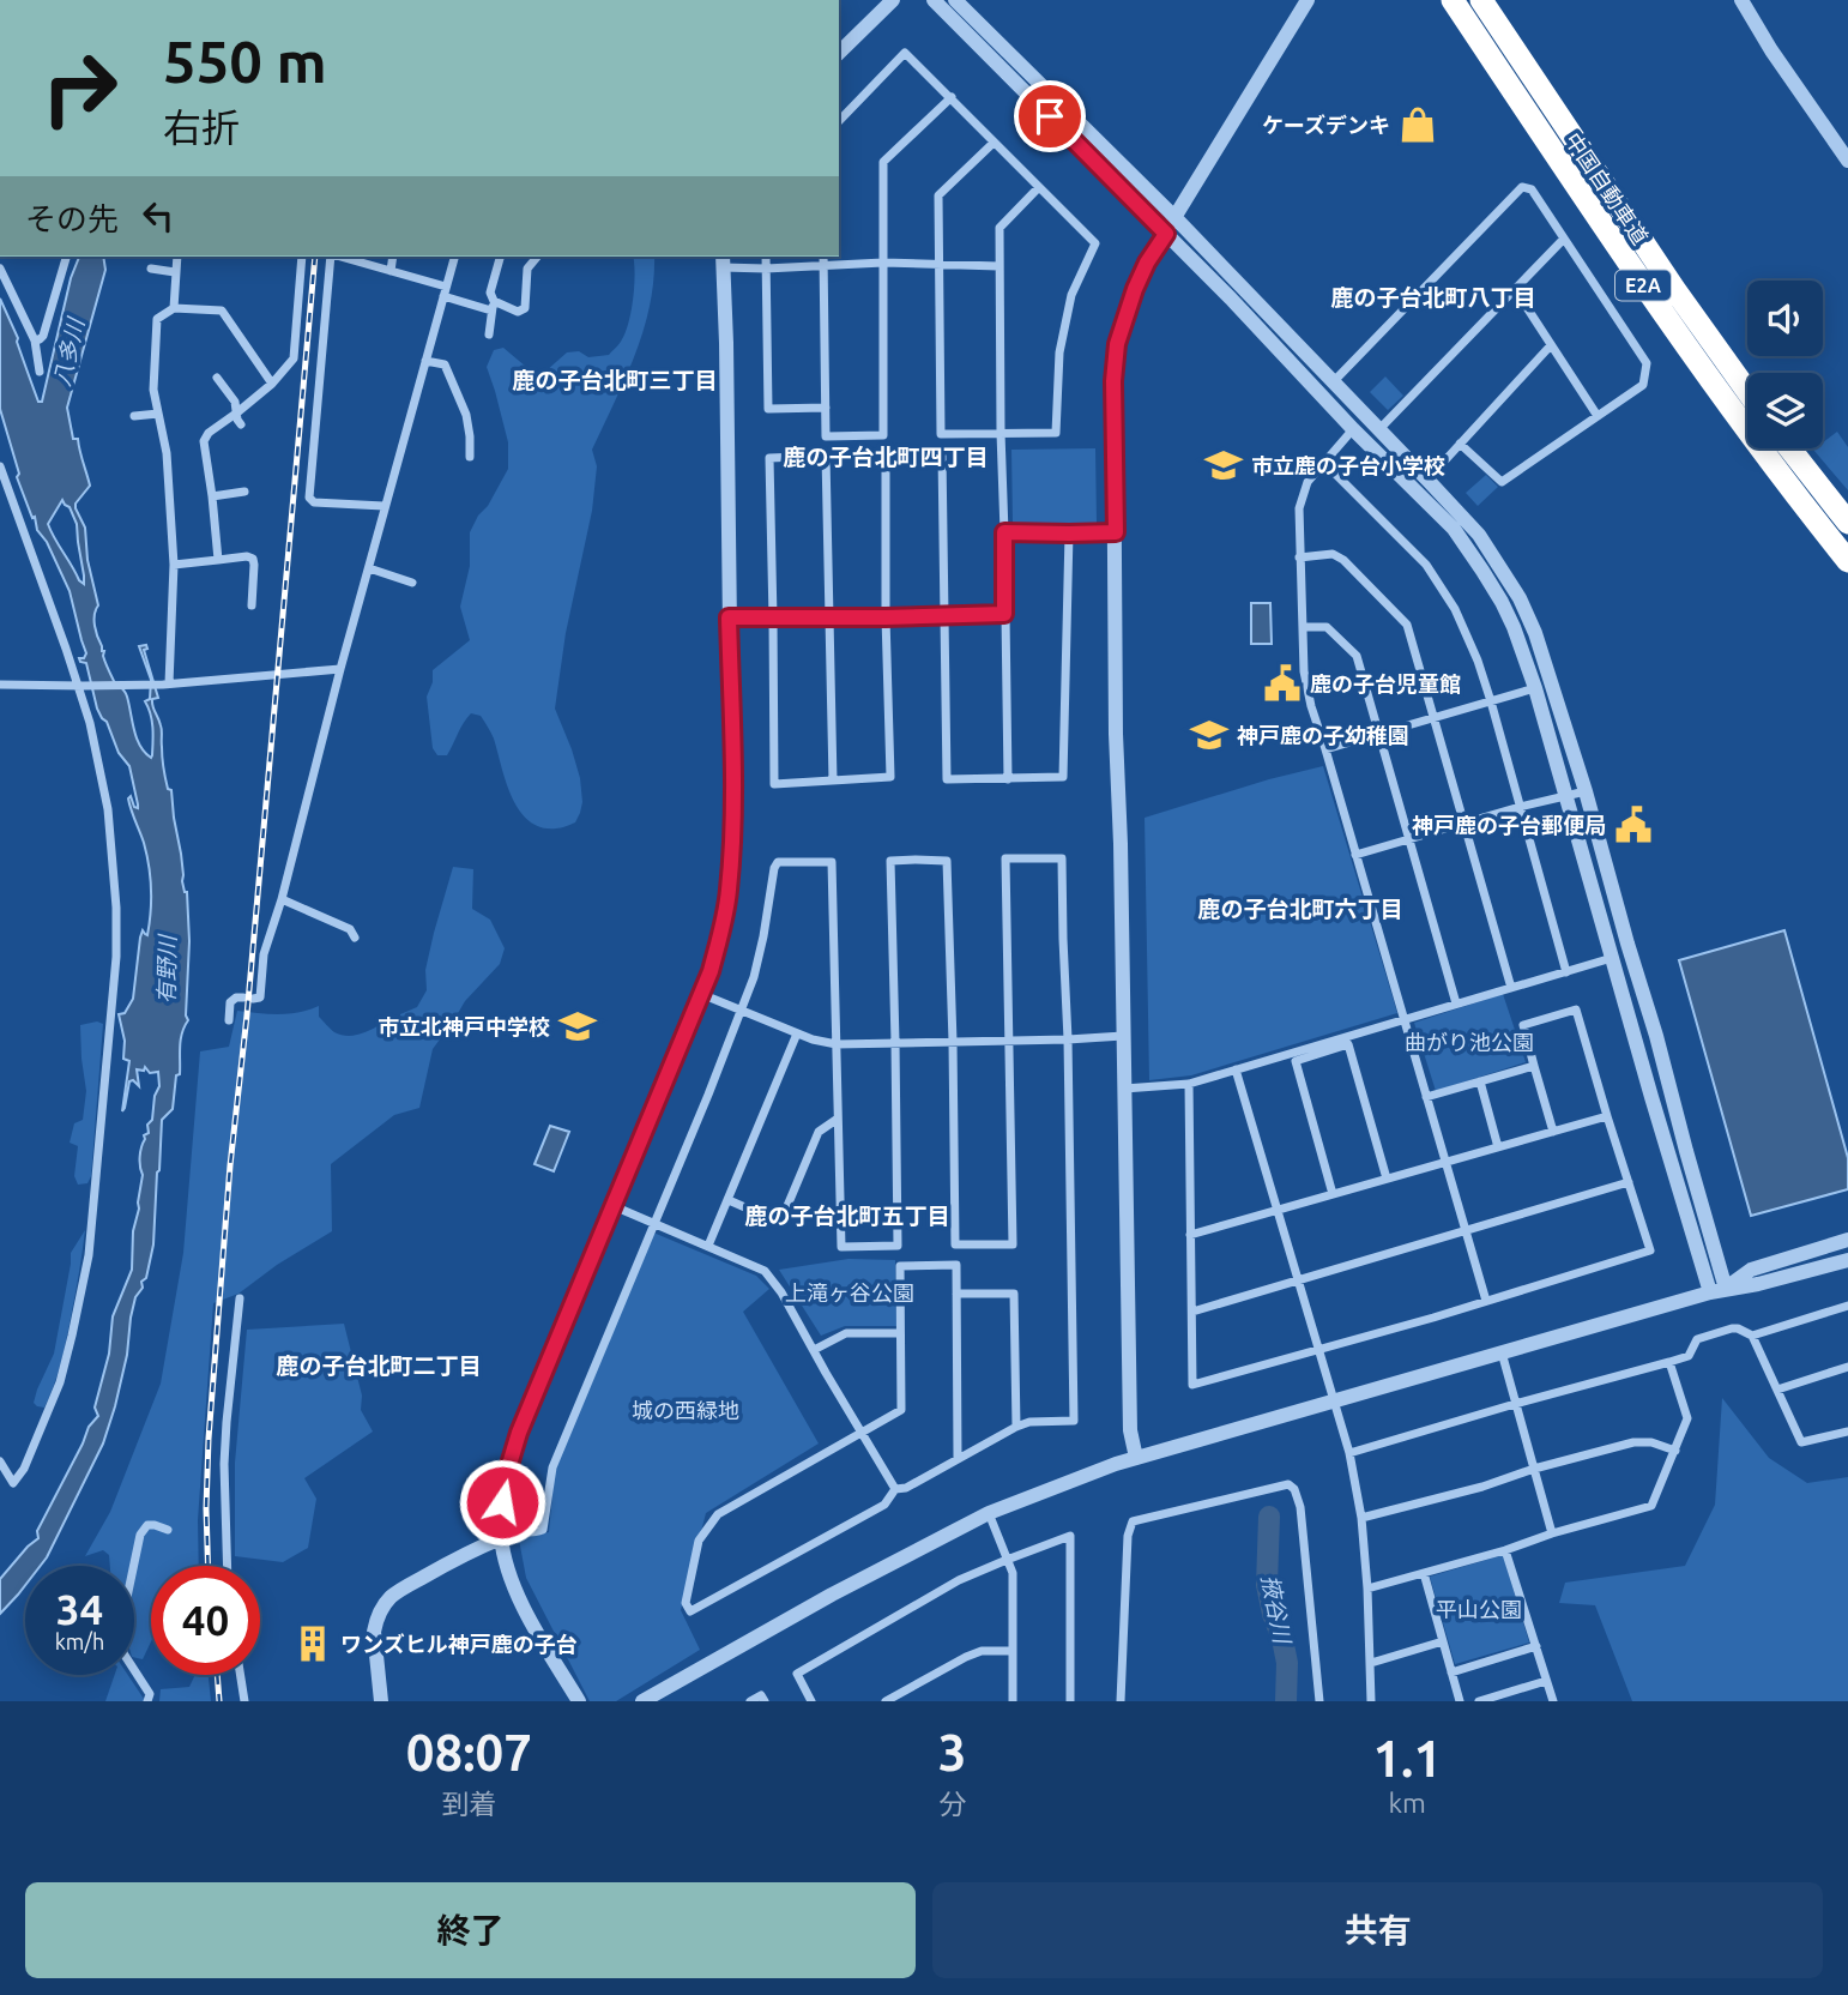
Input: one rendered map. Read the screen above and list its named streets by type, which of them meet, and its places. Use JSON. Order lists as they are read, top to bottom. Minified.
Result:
{"streets":{"highway":["中国自動車道","E2A"]},"districts":["鹿の子台北町八丁目","鹿の子台北町三丁目","鹿の子台北町四丁目","鹿の子台北町六丁目","鹿の子台北町五丁目","鹿の子台北町二丁目"],"water":["八多川","有野川","掖谷川"],"parks":["曲がり池公園","上滝ヶ谷公園","城の西緑地","平山公園"],"places":{"shop":["ケーズデンキ"],"school or university":["市立鹿の子台小学校","神戸鹿の子幼稚園","市立北神戸中学校"],"public building":["鹿の子台児童館","神戸鹿の子台郵便局"],"building":["ワンズヒル神戸鹿の子台"]},"page":{"turn":["550 m","右折"],"then":"その先","speed":"34 km/h","limit":"40","eta":["08:07","到着","3","分","1.1","km"],"buttons":["終了","共有"]}}
